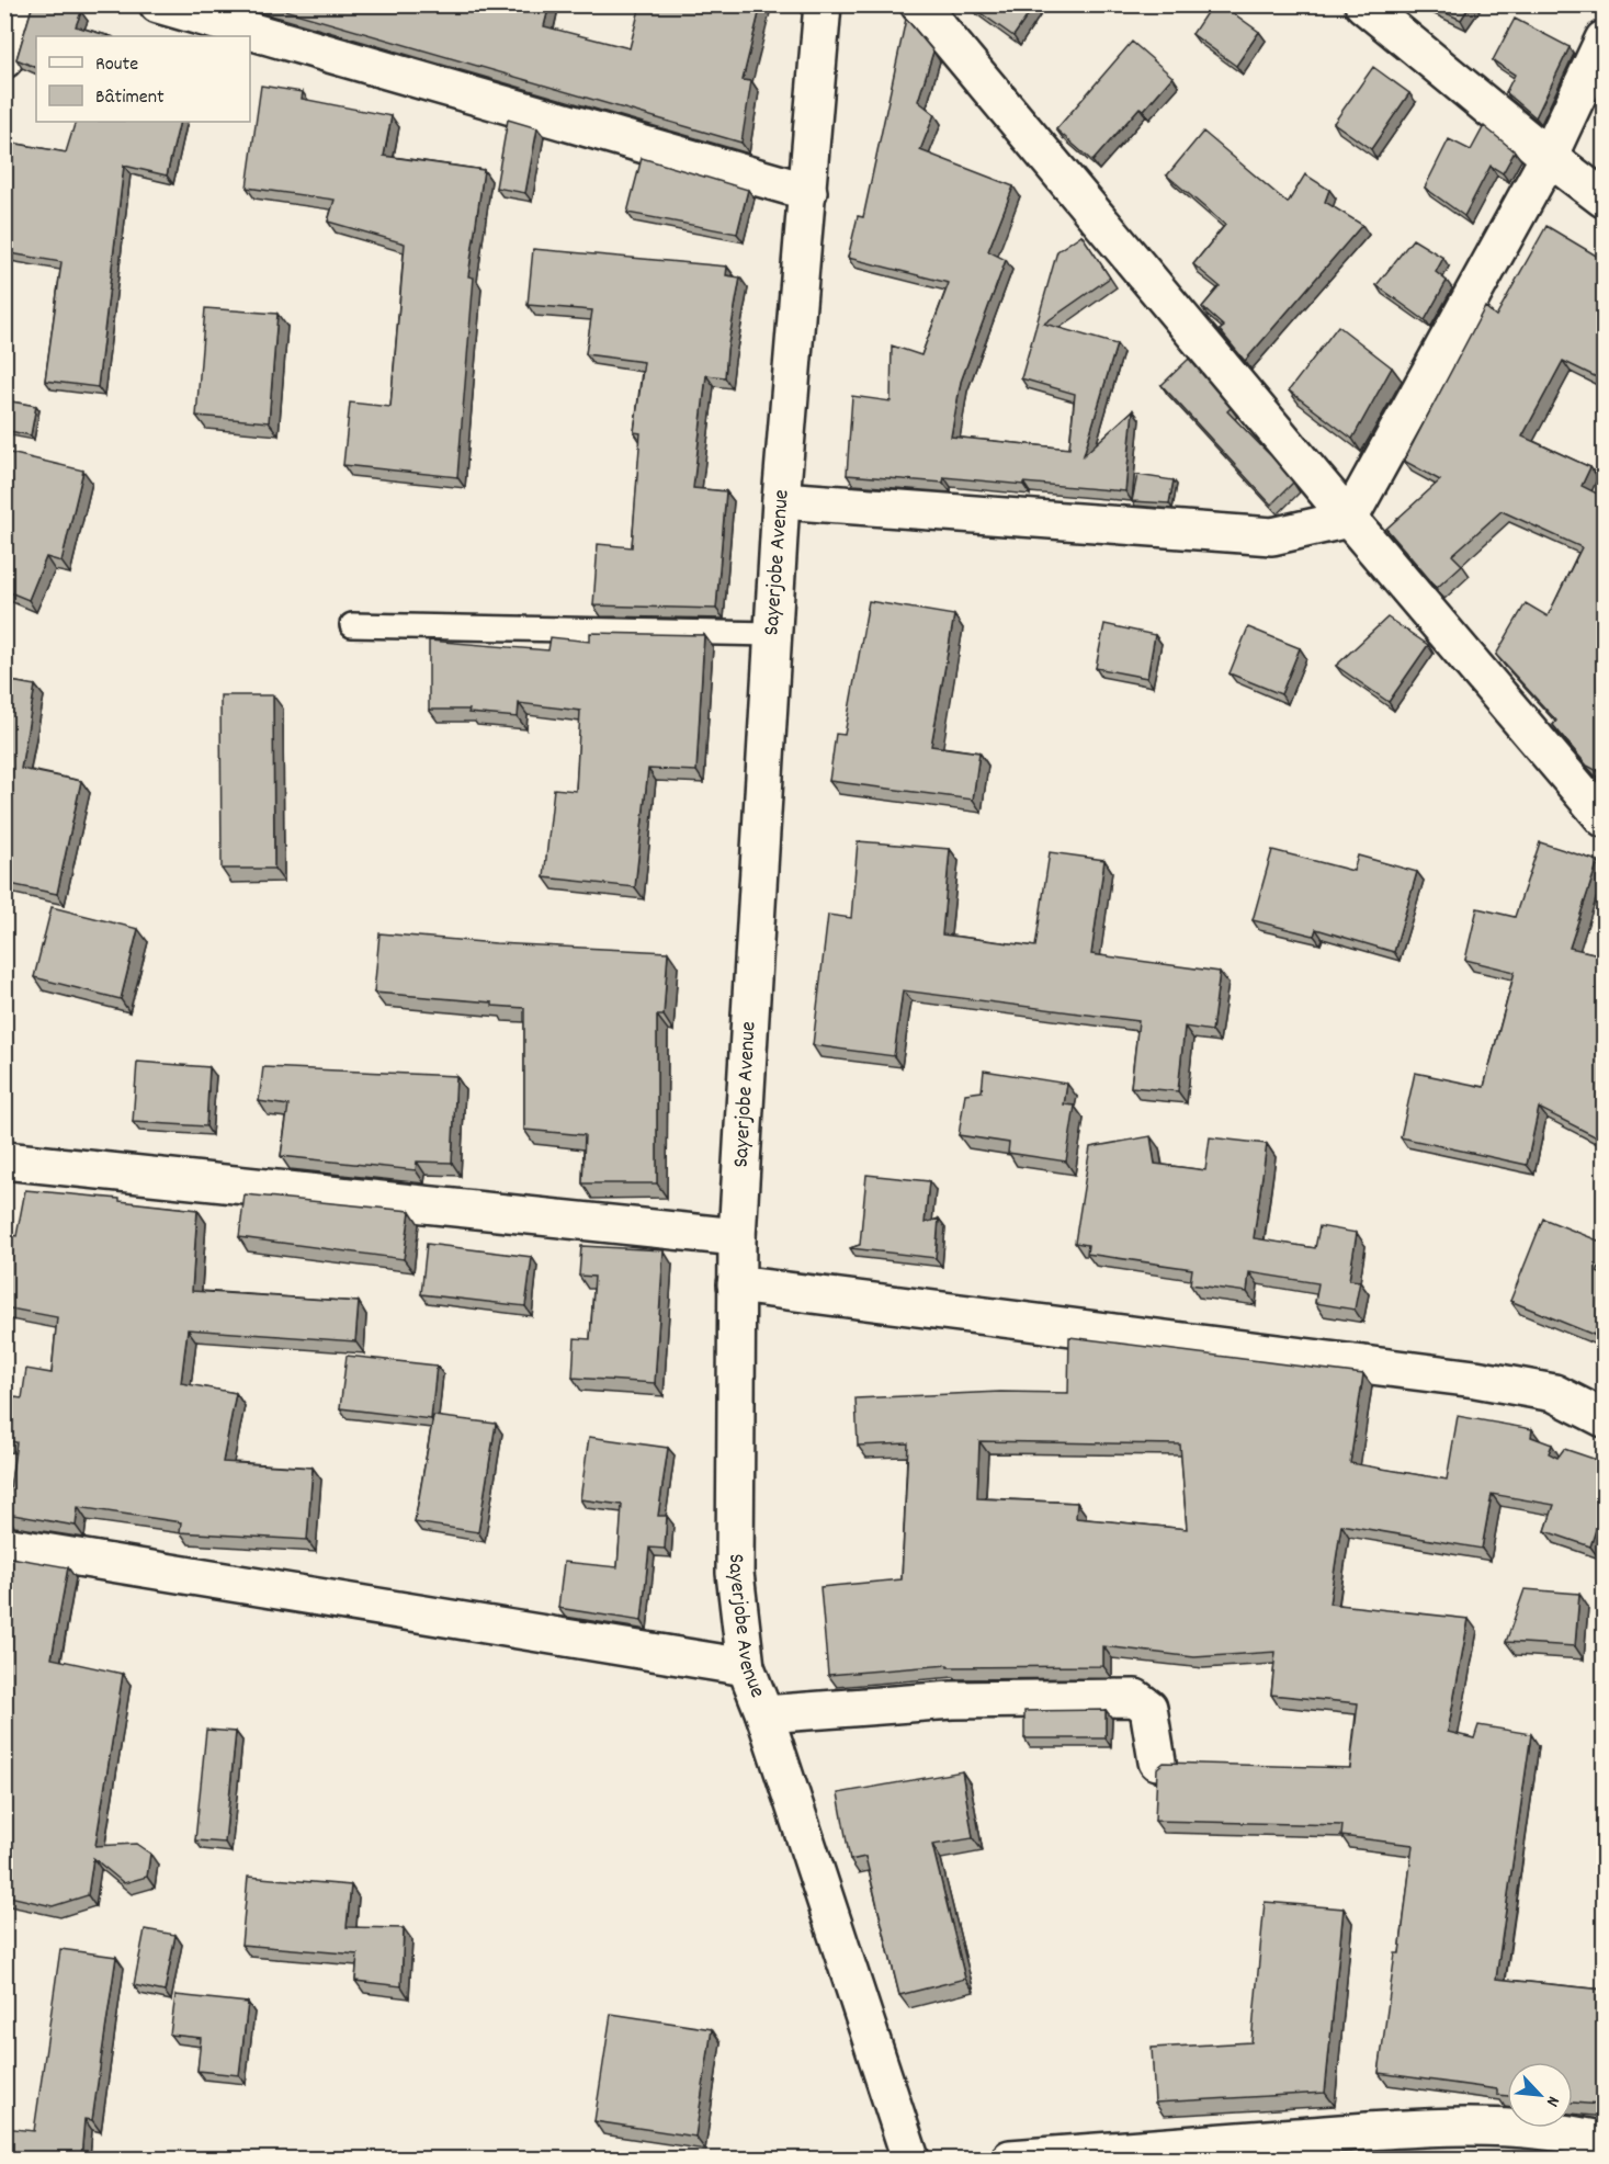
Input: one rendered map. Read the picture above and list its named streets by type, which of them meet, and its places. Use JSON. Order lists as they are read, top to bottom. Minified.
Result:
{"streets":{"street":["Sayerjobe Avenue"]},"legend":["Route","Bâtiment"],"north":"bottom right"}
